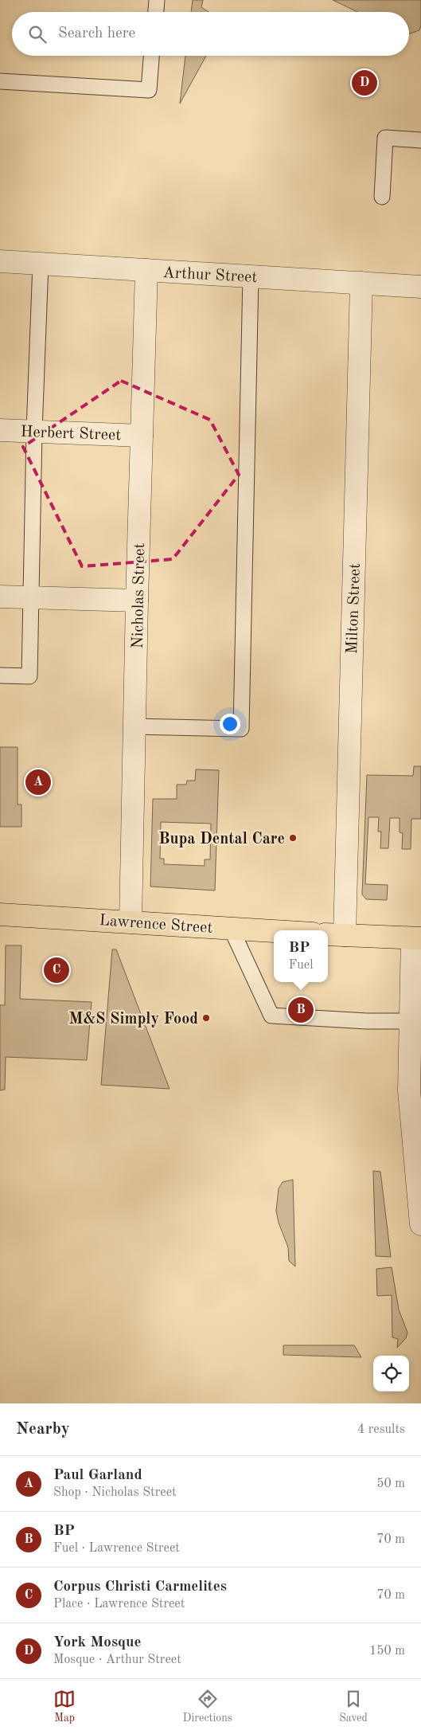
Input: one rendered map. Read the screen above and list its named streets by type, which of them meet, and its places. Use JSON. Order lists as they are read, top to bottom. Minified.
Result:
{"streets":{"main road":["Lawrence Street"],"street":["Arthur Street","Herbert Street","Nicholas Street","Milton Street"]},"crossings":[["Arthur Street","Nicholas Street"],["Arthur Street","Milton Street"],["Herbert Street","Nicholas Street"],["Nicholas Street","Lawrence Street"]],"places":["Bupa Dental Care","M&S Simply Food"],"page":{"search":"Search here","pins":["D","A","C","B"],"popup":["BP","Fuel"],"heading":["Nearby","4 results"],"list":[{"mark":"A","name":"Paul Garland","note":"Shop · Nicholas Street","value":"50 m"},{"mark":"B","name":"BP","note":"Fuel · Lawrence Street","value":"70 m"},{"mark":"C","name":"Corpus Christi Carmelites","note":"Place · Lawrence Street","value":"70 m"},{"mark":"D","name":"York Mosque","note":"Mosque · Arthur Street","value":"150 m"}],"nav":["Map","Directions","Saved"]}}
